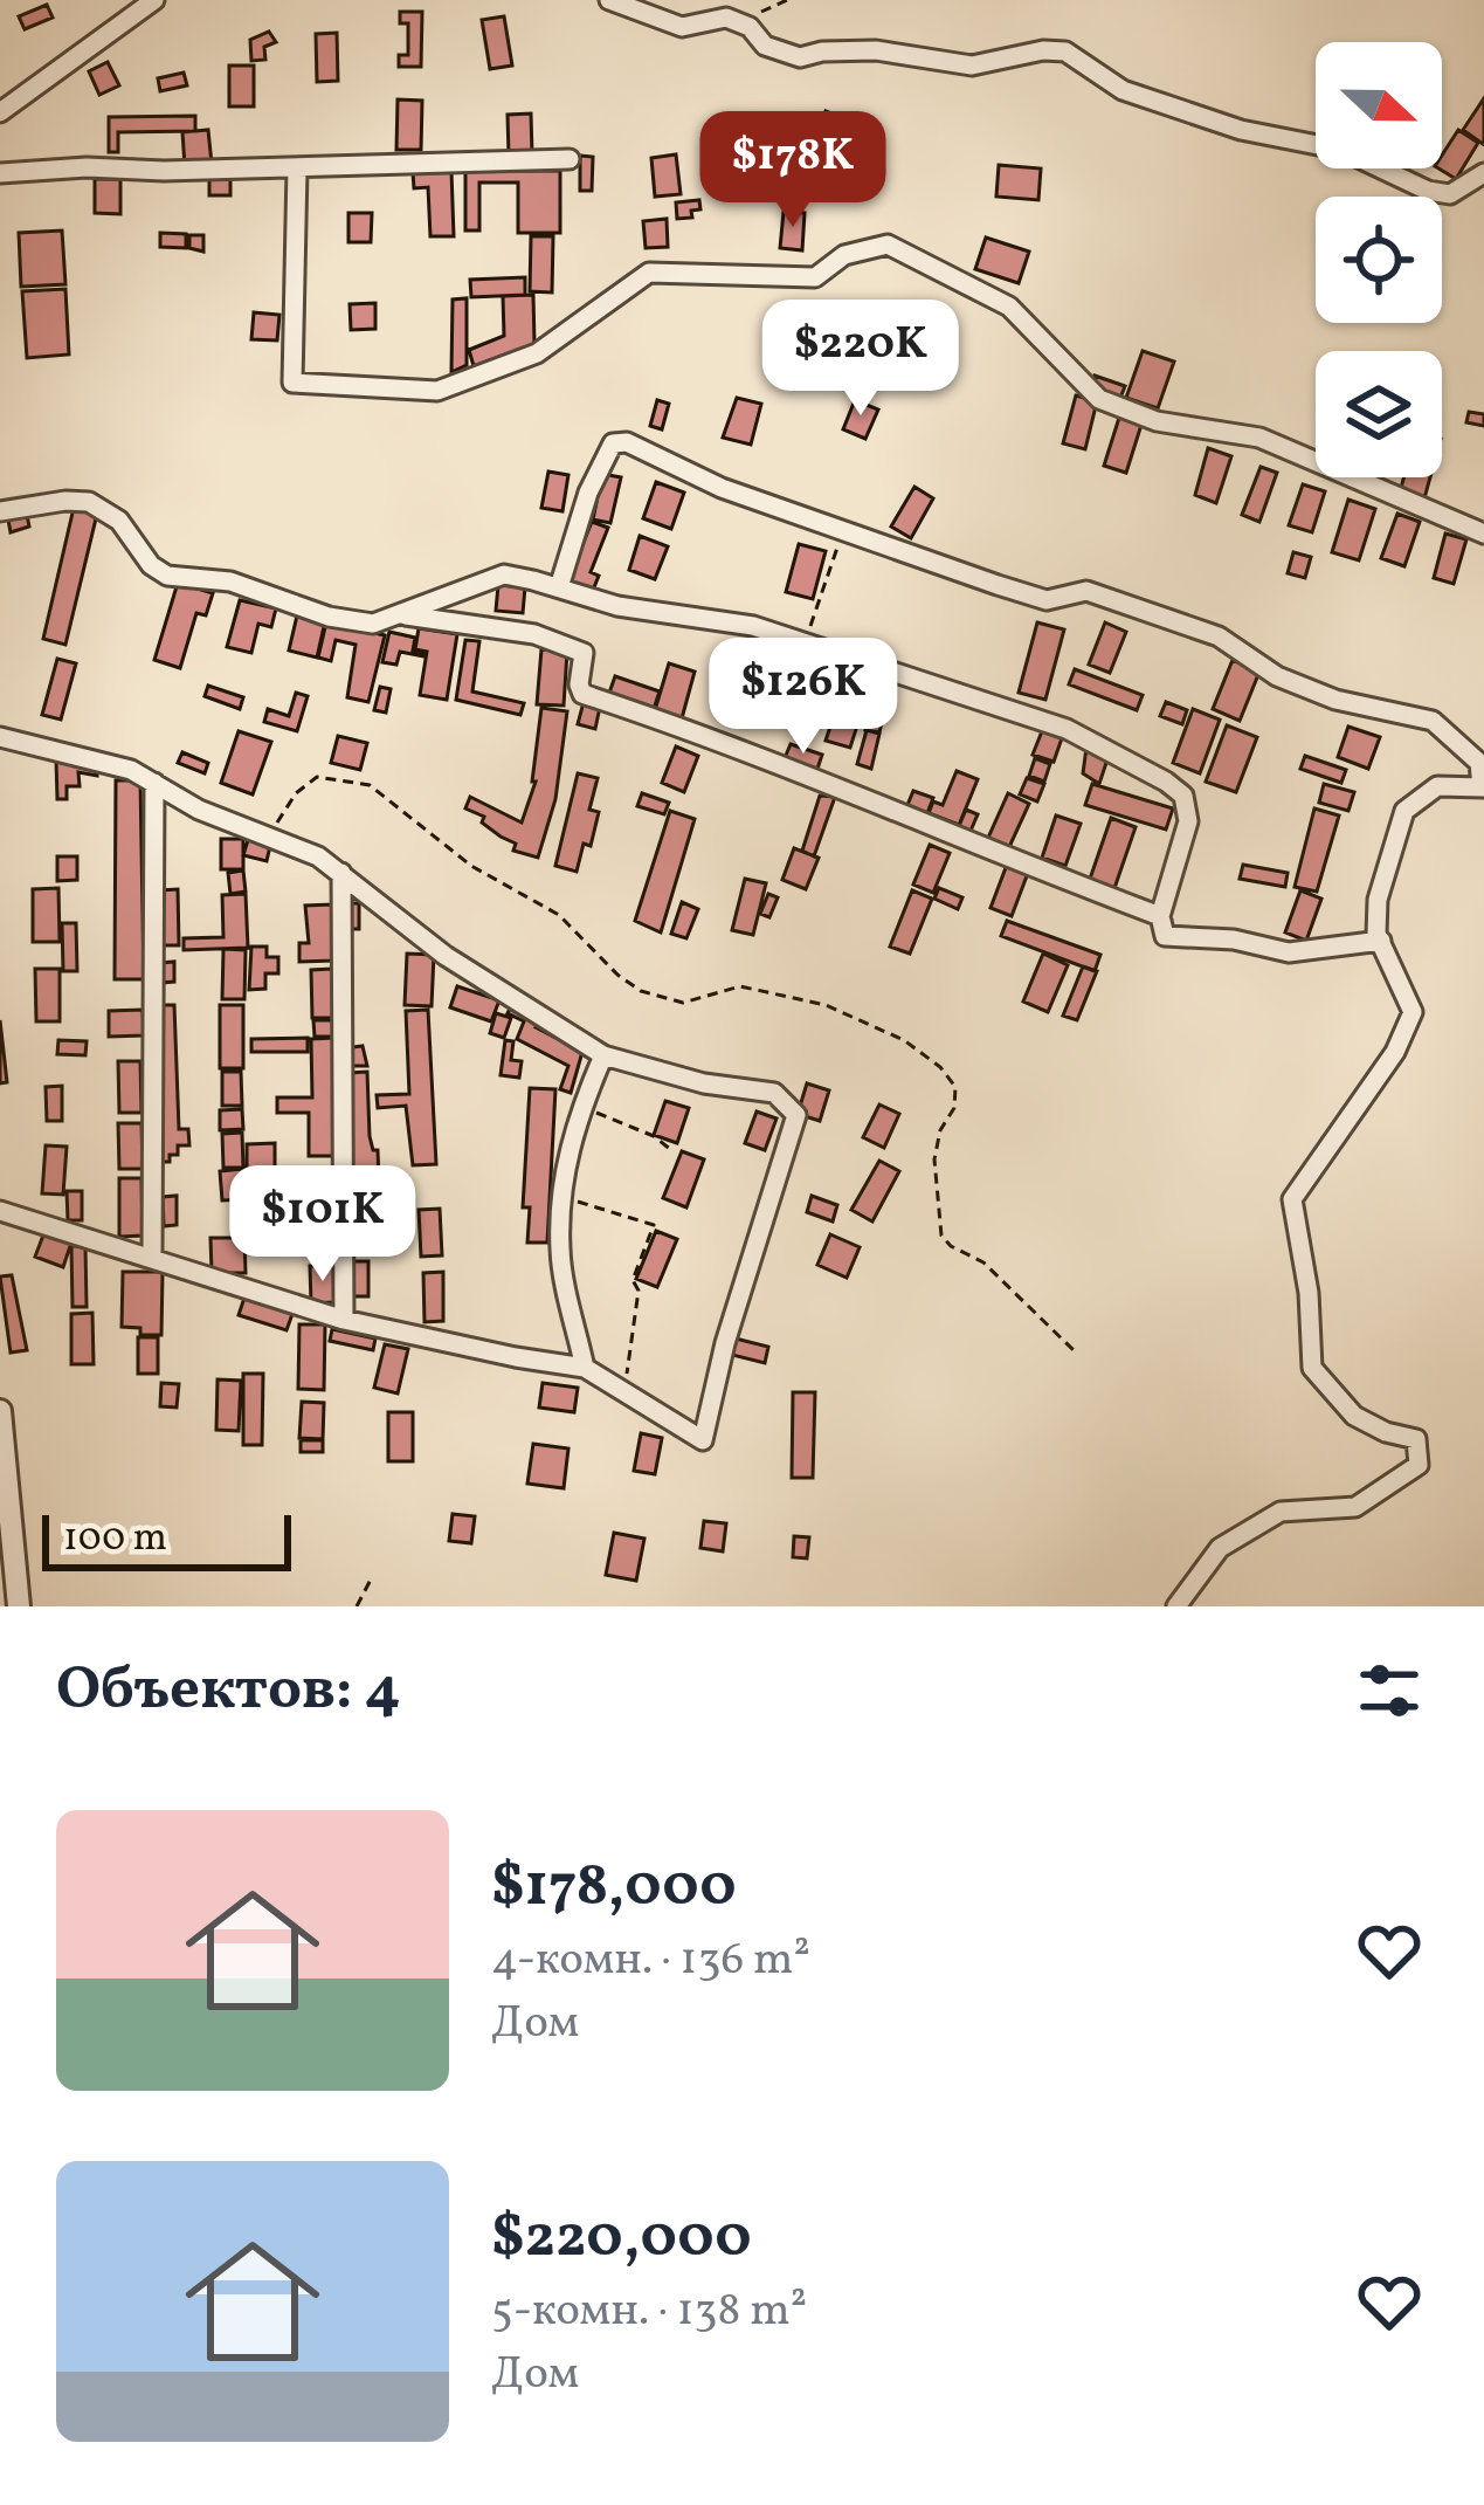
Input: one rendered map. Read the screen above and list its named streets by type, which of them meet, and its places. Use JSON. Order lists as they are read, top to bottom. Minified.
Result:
{"scale_bar":"100 m","north":"right","page":{"price":["$178K","$220K","$126K","$101K"],"scale":"100 m","heading":"Объектов: 4","list":[{"name":"$178,000","note":"4-комн. · 136 m² · Дом"},{"name":"$220,000","note":"5-комн. · 138 m² · Дом"}]}}
